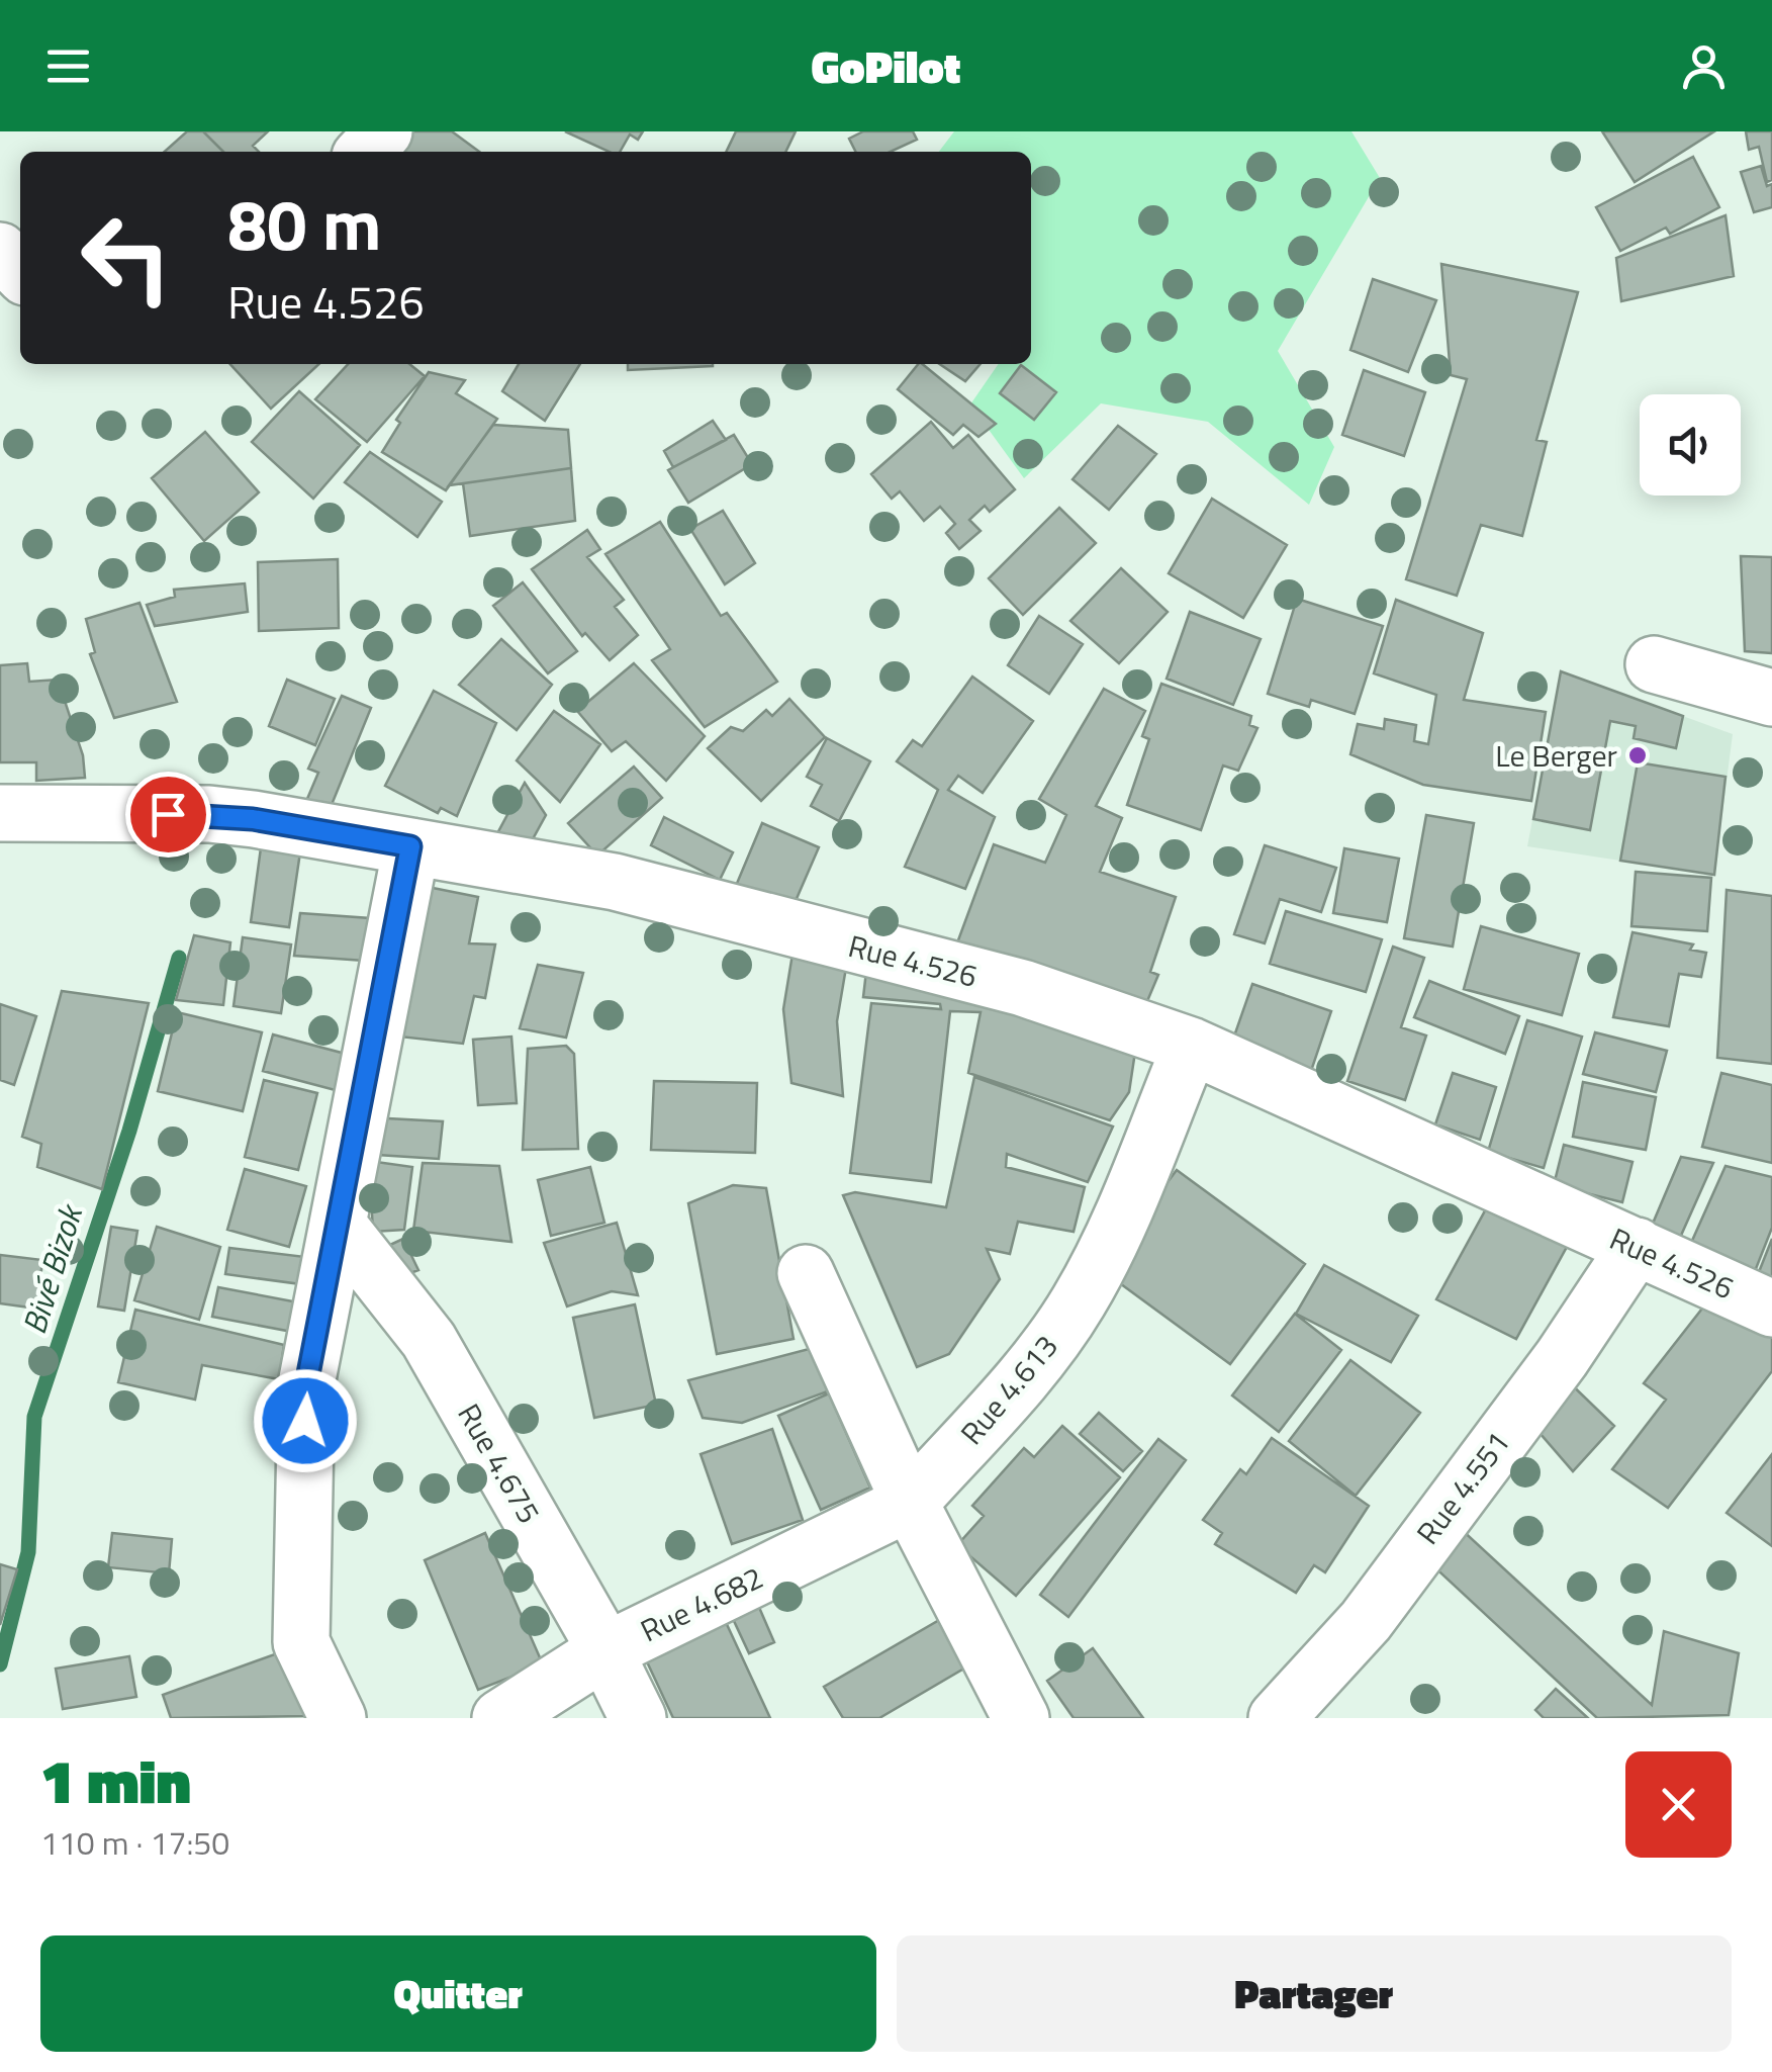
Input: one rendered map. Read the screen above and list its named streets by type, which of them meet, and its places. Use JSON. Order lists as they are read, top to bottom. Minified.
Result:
{"streets":{"street":["Rue 4.526","Rue 4.613","Rue 4.675","Rue 4.551","Rue 4.682"]},"crossings":[["Rue 4.526","Rue 4.613"],["Rue 4.526","Rue 4.551"],["Rue 4.613","Rue 4.682"],["Rue 4.675","Rue 4.682"]],"water":["Bivé Bizok"],"places":["Le Berger"],"page":{"header":"GoPilot","turn":["80 m","Rue 4.526"],"heading":["1 min","110 m · 17:50"],"buttons":["Quitter","Partager"]}}
